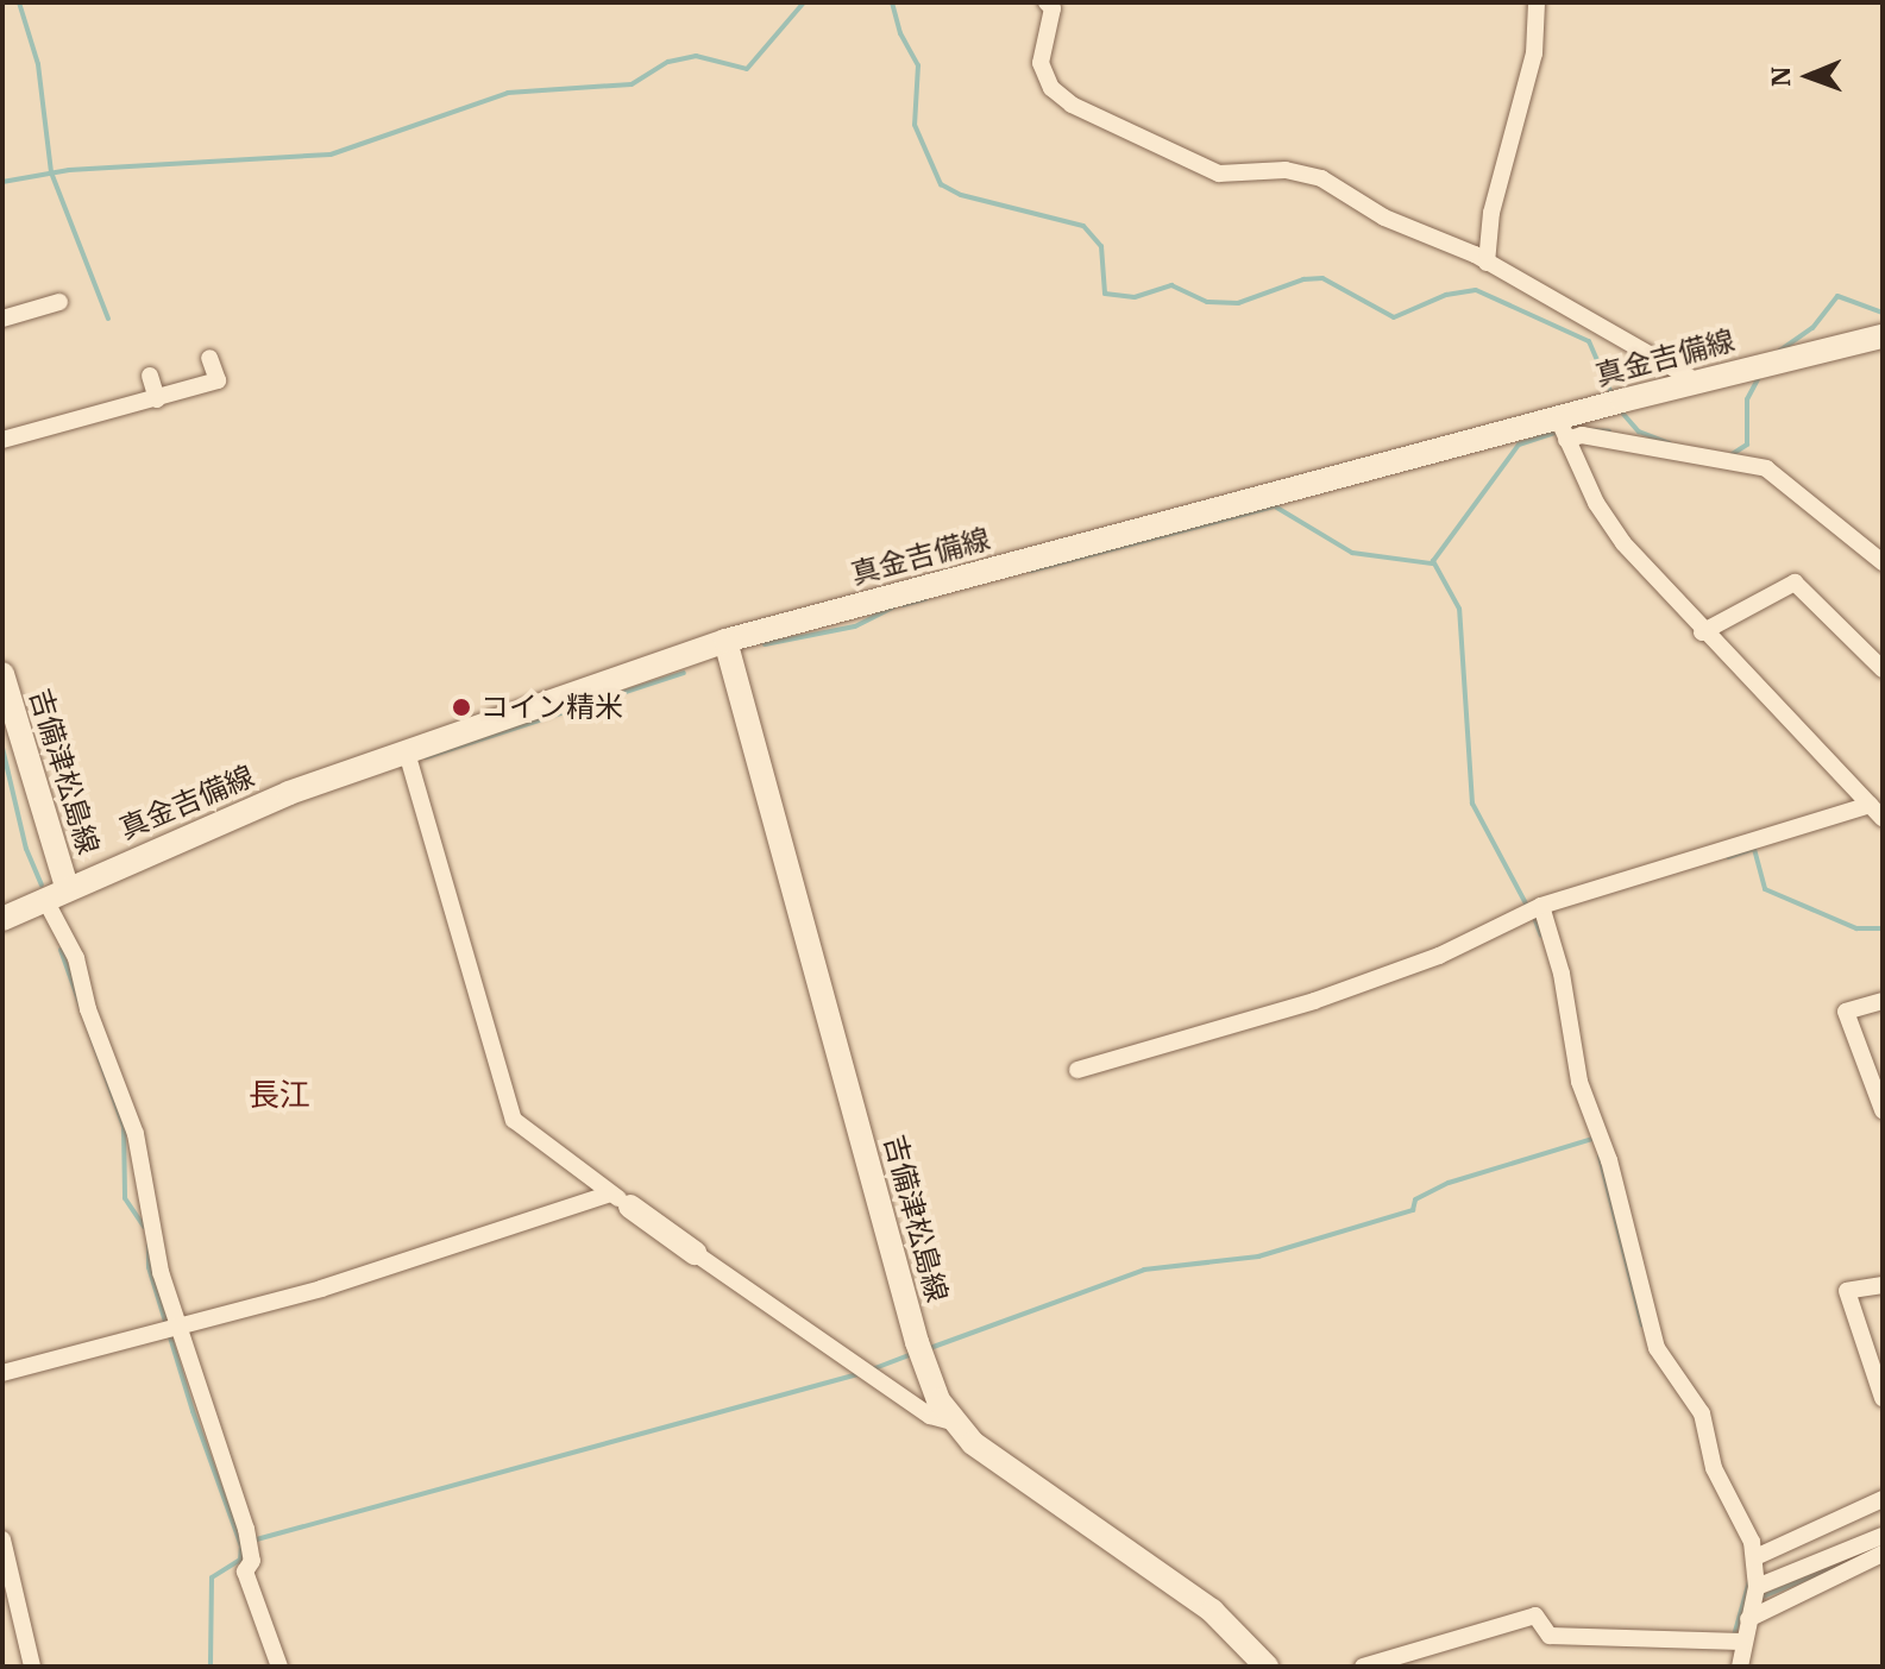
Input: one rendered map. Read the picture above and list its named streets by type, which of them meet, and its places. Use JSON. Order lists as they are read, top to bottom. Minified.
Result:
{"streets":{"main road":["真金吉備線","吉備津松島線"]},"crossings":[["真金吉備線","吉備津松島線"]],"districts":["長江"],"places":["コイン精米"],"north":"left"}
